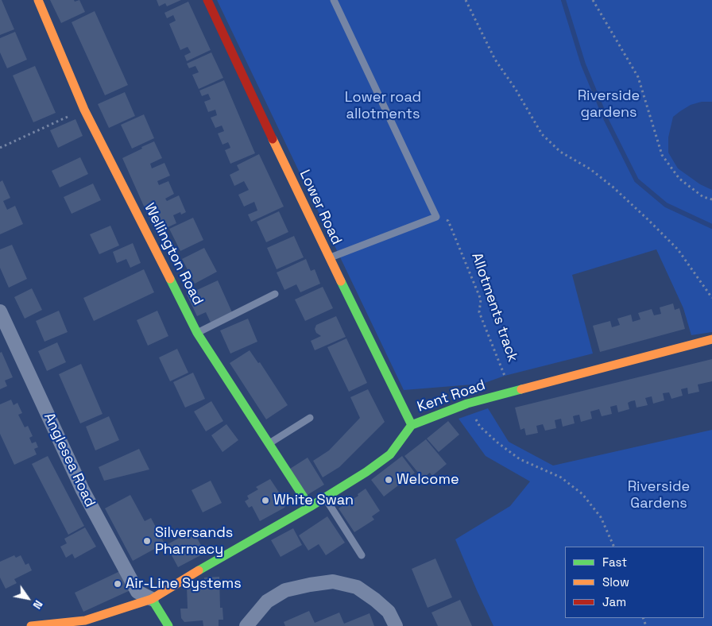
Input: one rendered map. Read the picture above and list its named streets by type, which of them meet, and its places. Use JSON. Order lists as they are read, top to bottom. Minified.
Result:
{"streets":{"street":["Lower Road","Wellington Road","Kent Road","Anglesea Road"],"path":["Allotments track"]},"crossings":[["Lower Road","Kent Road"],["Wellington Road","Kent Road"],["Allotments track","Kent Road"],["Kent Road","Anglesea Road"]],"parks":["Riverside gardens","Lower road allotments","Riverside Gardens"],"places":["Welcome","White Swan","Silversands Pharmacy","Air-Line Systems"],"legend":["Fast","Slow","Jam"],"north":"bottom right"}
